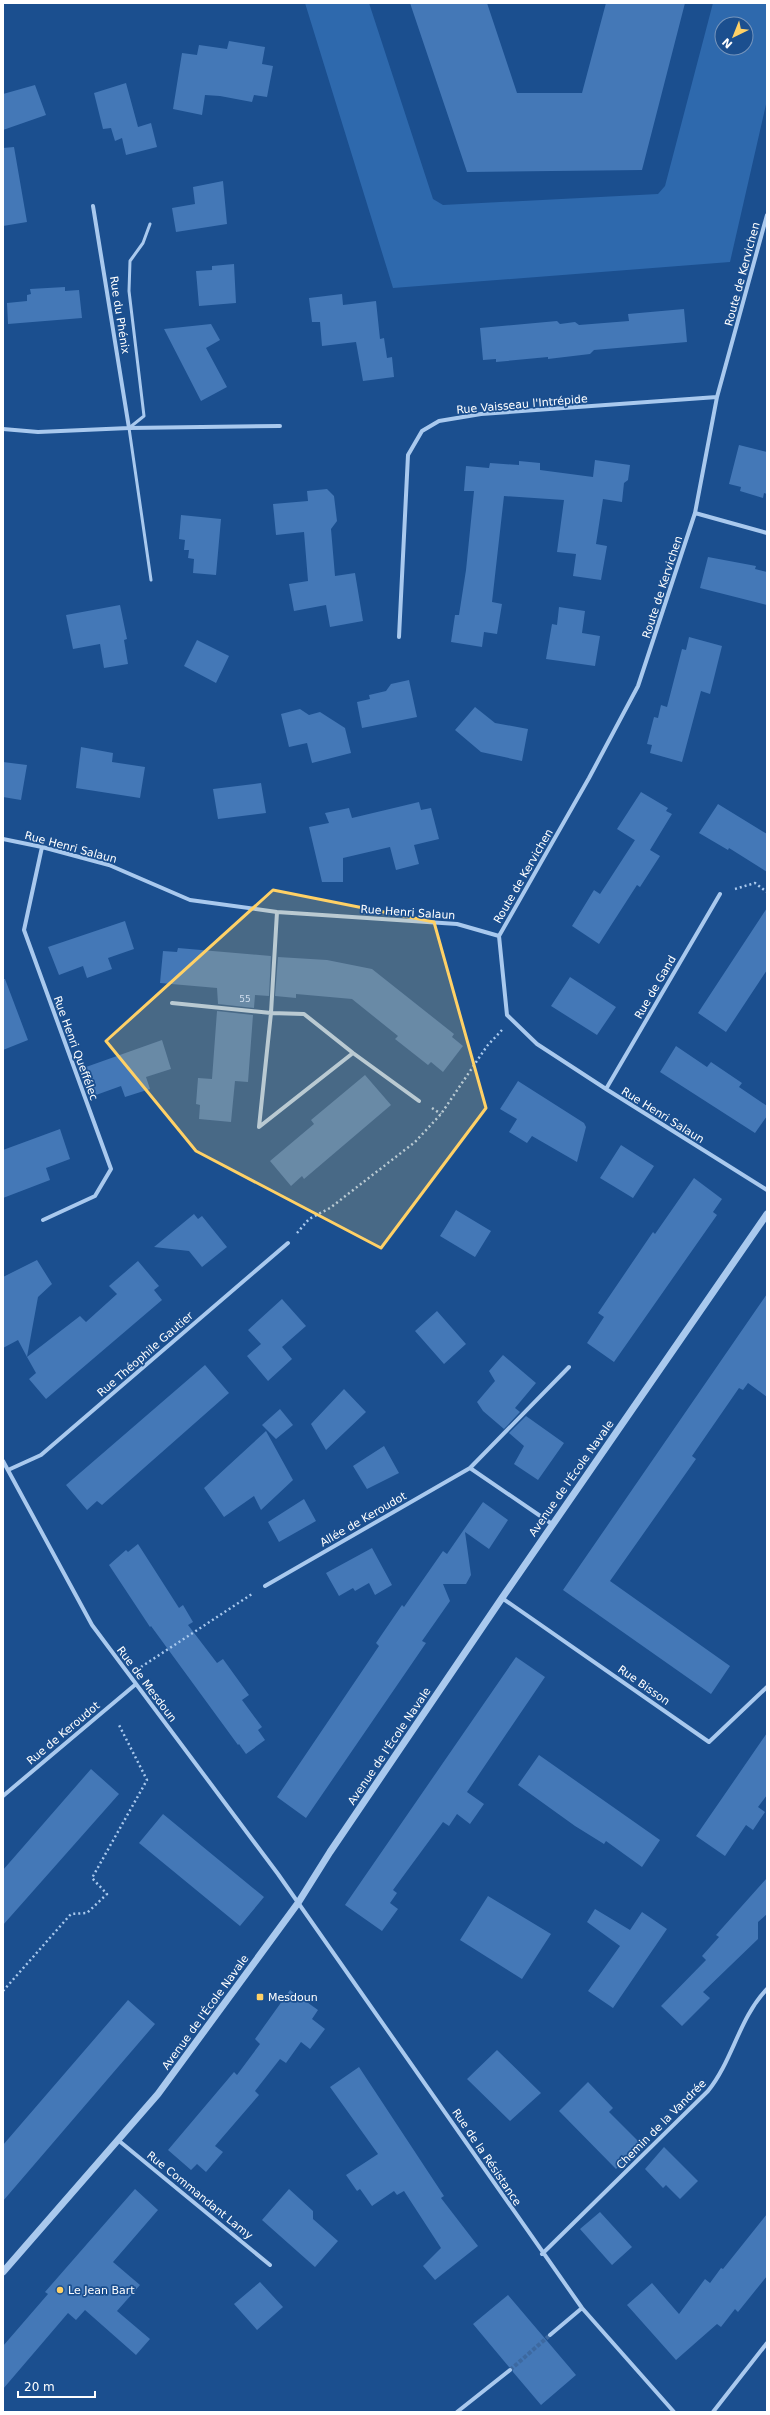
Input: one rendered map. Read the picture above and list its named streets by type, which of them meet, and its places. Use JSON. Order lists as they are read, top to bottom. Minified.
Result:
{"streets":{"street":["Route de Kervichen","Rue du Phénix","Rue Vaisseau l'Intrépide","Rue Henri Salaun","Rue de Gand","Rue Henri Queffélec","Rue Théophile Gautier","Avenue de l'École Navale","Allée de Keroudot","Rue de Mesdoun","Rue Bisson","Rue de Keroudot","Chemin de la Vandrée","Rue de la Résistance","Rue Commandant Lamy"]},"crossings":[["Route de Kervichen","Rue Vaisseau l'Intrépide"],["Route de Kervichen","Rue Henri Salaun"],["Rue Henri Salaun","Rue de Gand"],["Rue Henri Salaun","Rue Henri Queffélec"],["Rue Théophile Gautier","Rue de Mesdoun"],["Avenue de l'École Navale","Rue de Mesdoun"],["Avenue de l'École Navale","Rue Bisson"],["Avenue de l'École Navale","Rue de la Résistance"],["Avenue de l'École Navale","Rue Commandant Lamy"],["Rue de Mesdoun","Rue de Keroudot"],["Rue de Mesdoun","Rue de la Résistance"],["Chemin de la Vandrée","Rue de la Résistance"]],"places":{"transit":["Mesdoun"],"other":["Le Jean Bart"]},"house_numbers":["55"],"scale_bar":"20 m","north":"bottom left"}
